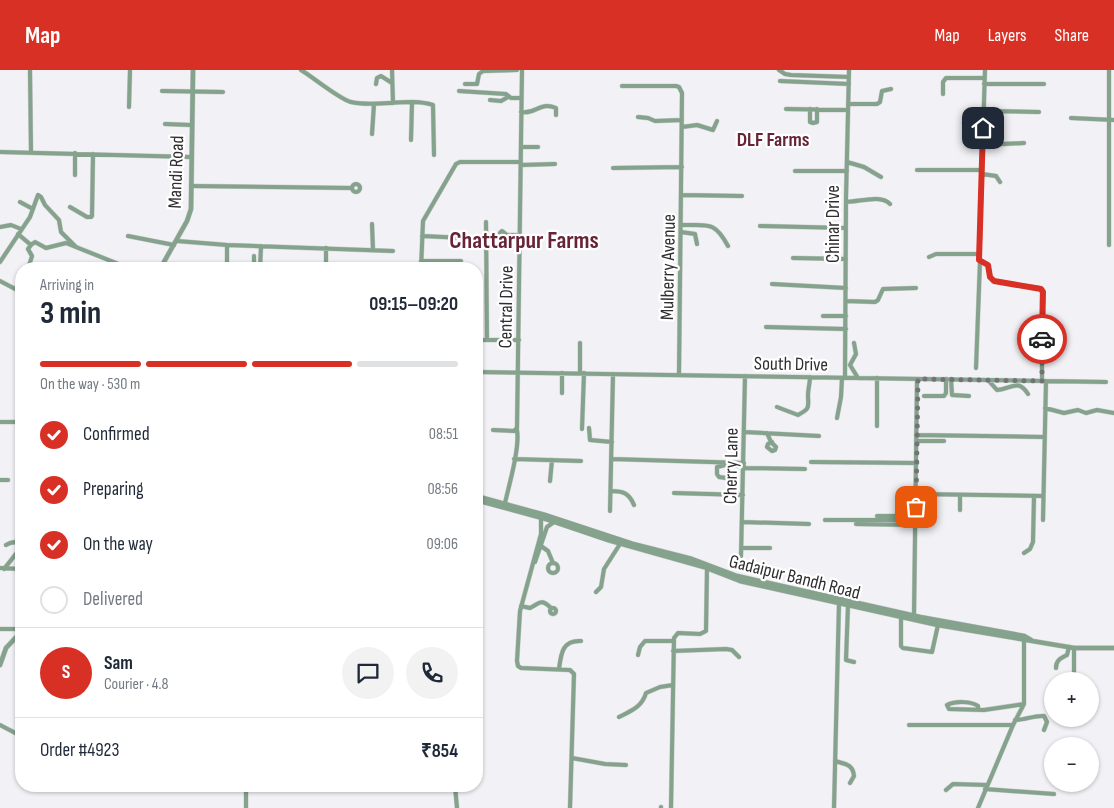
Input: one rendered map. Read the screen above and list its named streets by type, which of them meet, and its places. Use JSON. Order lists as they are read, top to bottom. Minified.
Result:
{"streets":{"street":["Mandi Road","Chinar Drive","Mulberry Avenue","Central Drive","South Drive","Cherry Lane","Gadaipur Bandh Road"]},"crossings":[["Chinar Drive","South Drive"],["Mulberry Avenue","South Drive"],["Central Drive","South Drive"],["South Drive","Cherry Lane"]],"districts":["DLF Farms","Chattarpur Farms"],"page":{"header":"Map","nav":["Map","Layers","Share"],"heading":["3 min","Arriving in","09:15–09:20"],"panel":["Sam","Courier · 4.8","Order #4923","₹854"],"bar":"On the way · 530 m","list":[["Confirmed","08:51"],["Preparing","08:56"],["On the way","09:06"],"Delivered"],"round":"S","map_buttons":["+","−"]}}
